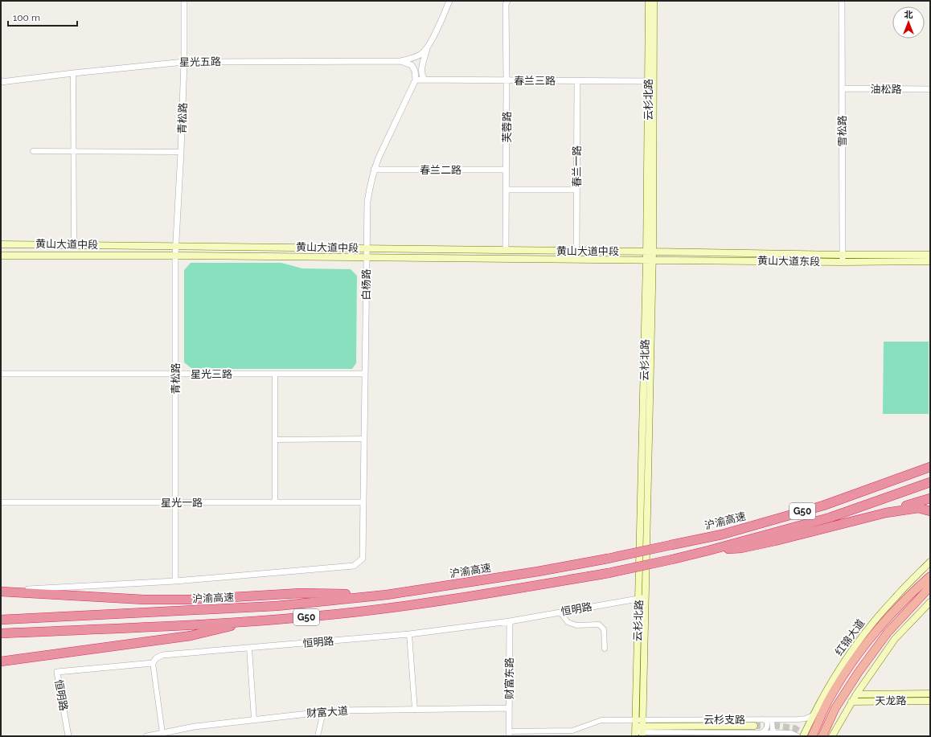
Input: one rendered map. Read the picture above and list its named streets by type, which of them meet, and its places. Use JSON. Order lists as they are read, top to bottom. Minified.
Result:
{"streets":{"highway":["G50","沪渝高速","红锦大道"],"main road":["云杉北路","黄山大道中段","黄山大道东段","天龙路"],"street":["星光五路","春兰三路","油松路","青松路","芙蓉路","雪松路","春兰一路","春兰二路","白杨路","星光三路","星光一路","恒明路","财富东路","财富大道","云杉支路"]},"crossings":[["星光五路","青松路"],["春兰三路","云杉北路"],["春兰三路","芙蓉路"],["春兰三路","春兰一路"],["春兰三路","白杨路"],["油松路","雪松路"],["云杉北路","黄山大道中段"],["云杉北路","黄山大道东段"],["云杉北路","恒明路"],["云杉北路","云杉支路"],["青松路","黄山大道中段"],["青松路","白杨路"],["青松路","星光三路"],["青松路","星光一路"],["芙蓉路","春兰二路"],["芙蓉路","黄山大道中段"],["雪松路","黄山大道东段"],["春兰一路","黄山大道中段"],["春兰二路","白杨路"],["黄山大道中段","黄山大道东段"],["黄山大道中段","白杨路"],["白杨路","星光三路"],["白杨路","星光一路"],["恒明路","财富东路"],["红锦大道","云杉支路"],["财富东路","财富大道"]],"scale_bar":"100 m","north":"top"}
